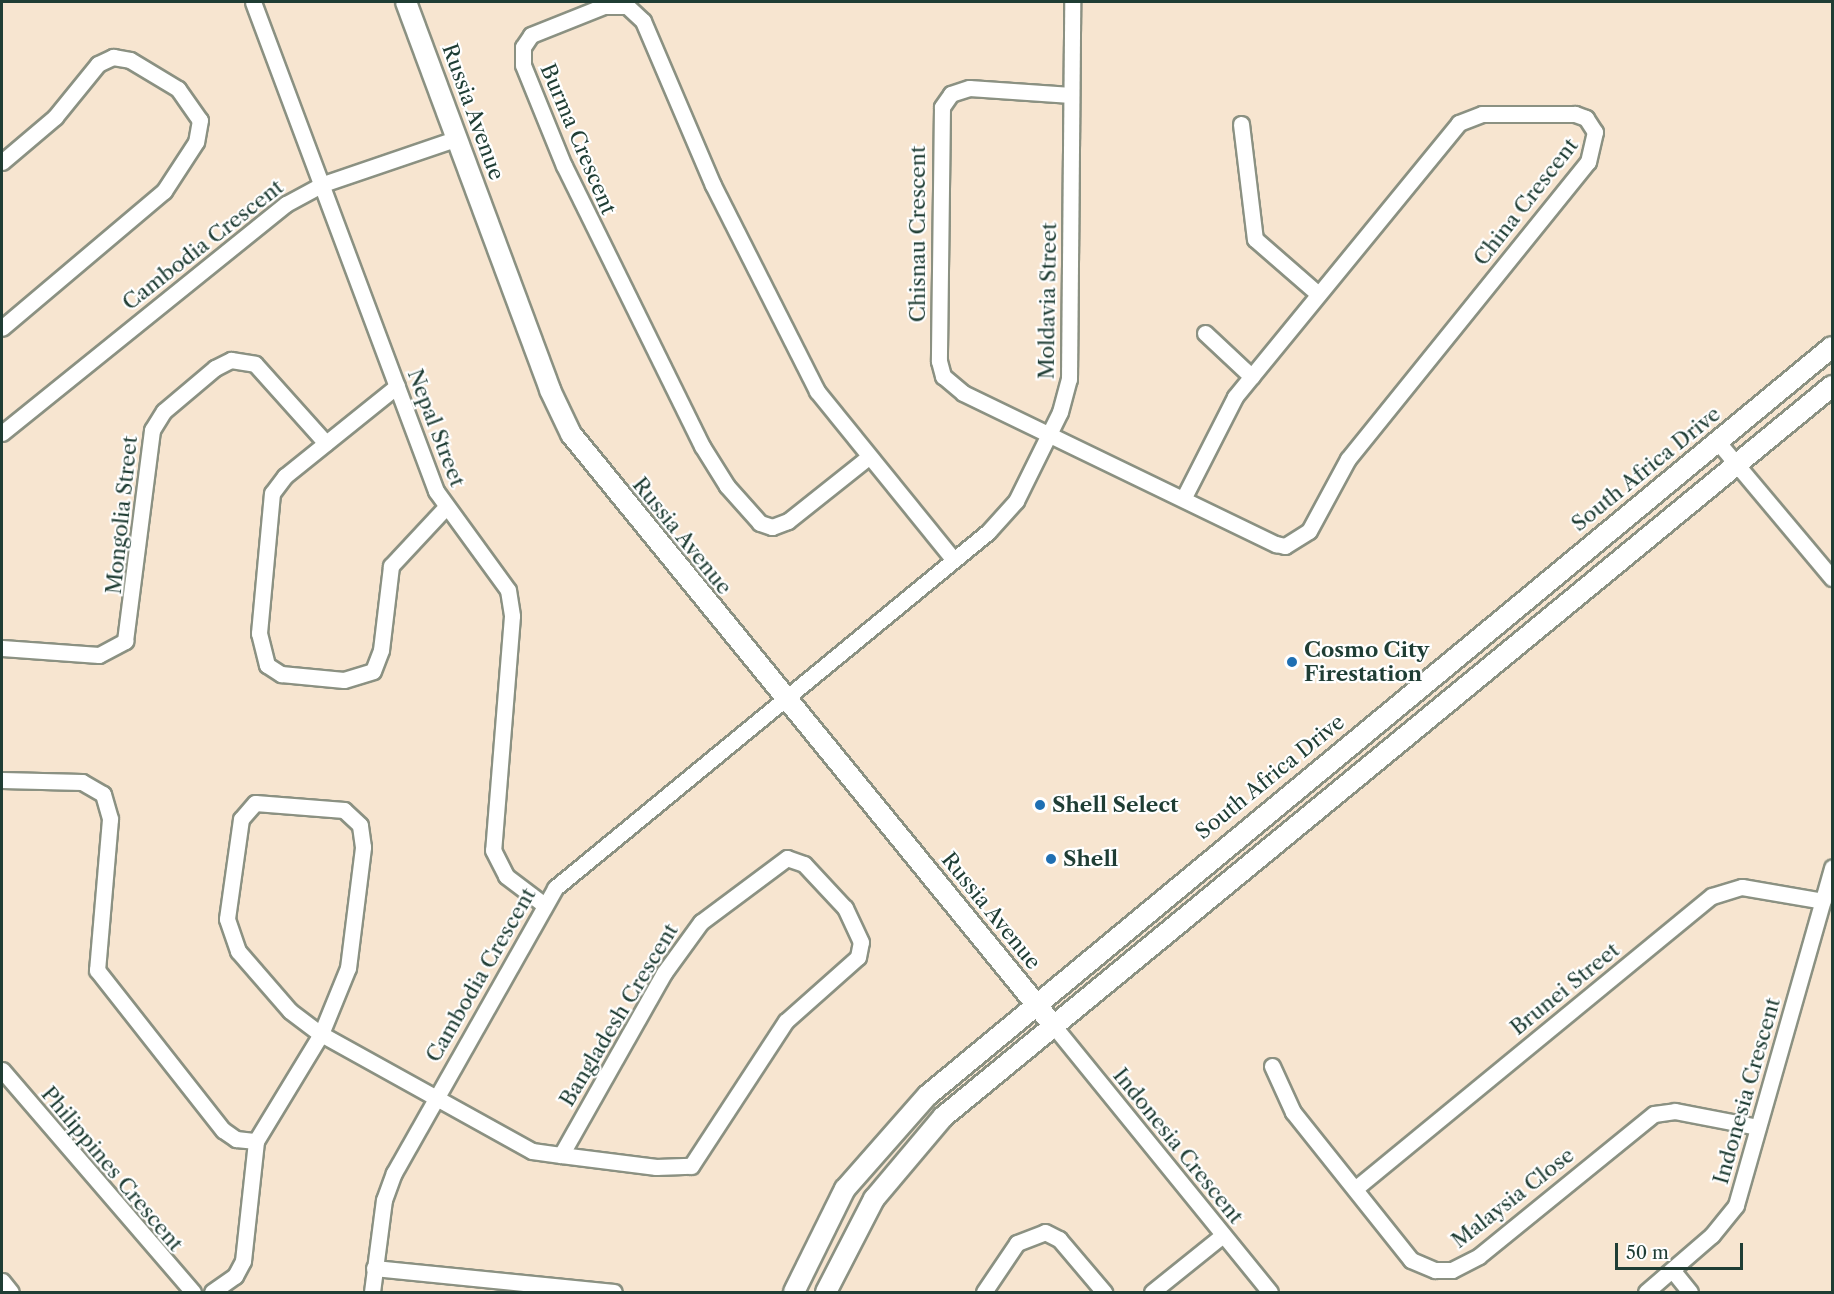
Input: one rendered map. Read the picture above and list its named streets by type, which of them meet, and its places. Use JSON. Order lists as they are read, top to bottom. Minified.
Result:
{"streets":{"street":["Russia Avenue","Burma Crescent","China Crescent","Chisnau Crescent","Cambodia Crescent","Moldavia Street","Nepal Street","South Africa Drive","Mongolia Street","Brunei Street","Bangladesh Crescent","Indonesia Crescent","Philippines Crescent","Malaysia Close"]},"crossings":[["Russia Avenue","Cambodia Crescent"],["Russia Avenue","Moldavia Street"],["Russia Avenue","South Africa Drive"],["Russia Avenue","Indonesia Crescent"],["Burma Crescent","Moldavia Street"],["China Crescent","Chisnau Crescent"],["China Crescent","Moldavia Street"],["Chisnau Crescent","Moldavia Street"],["Cambodia Crescent","Moldavia Street"],["Cambodia Crescent","Nepal Street"],["Cambodia Crescent","Bangladesh Crescent"],["Brunei Street","Indonesia Crescent"],["Brunei Street","Malaysia Close"],["Indonesia Crescent","Malaysia Close"]],"places":["Cosmo City Firestation","Shell Select","Shell"],"scale_bar":"50 m"}
